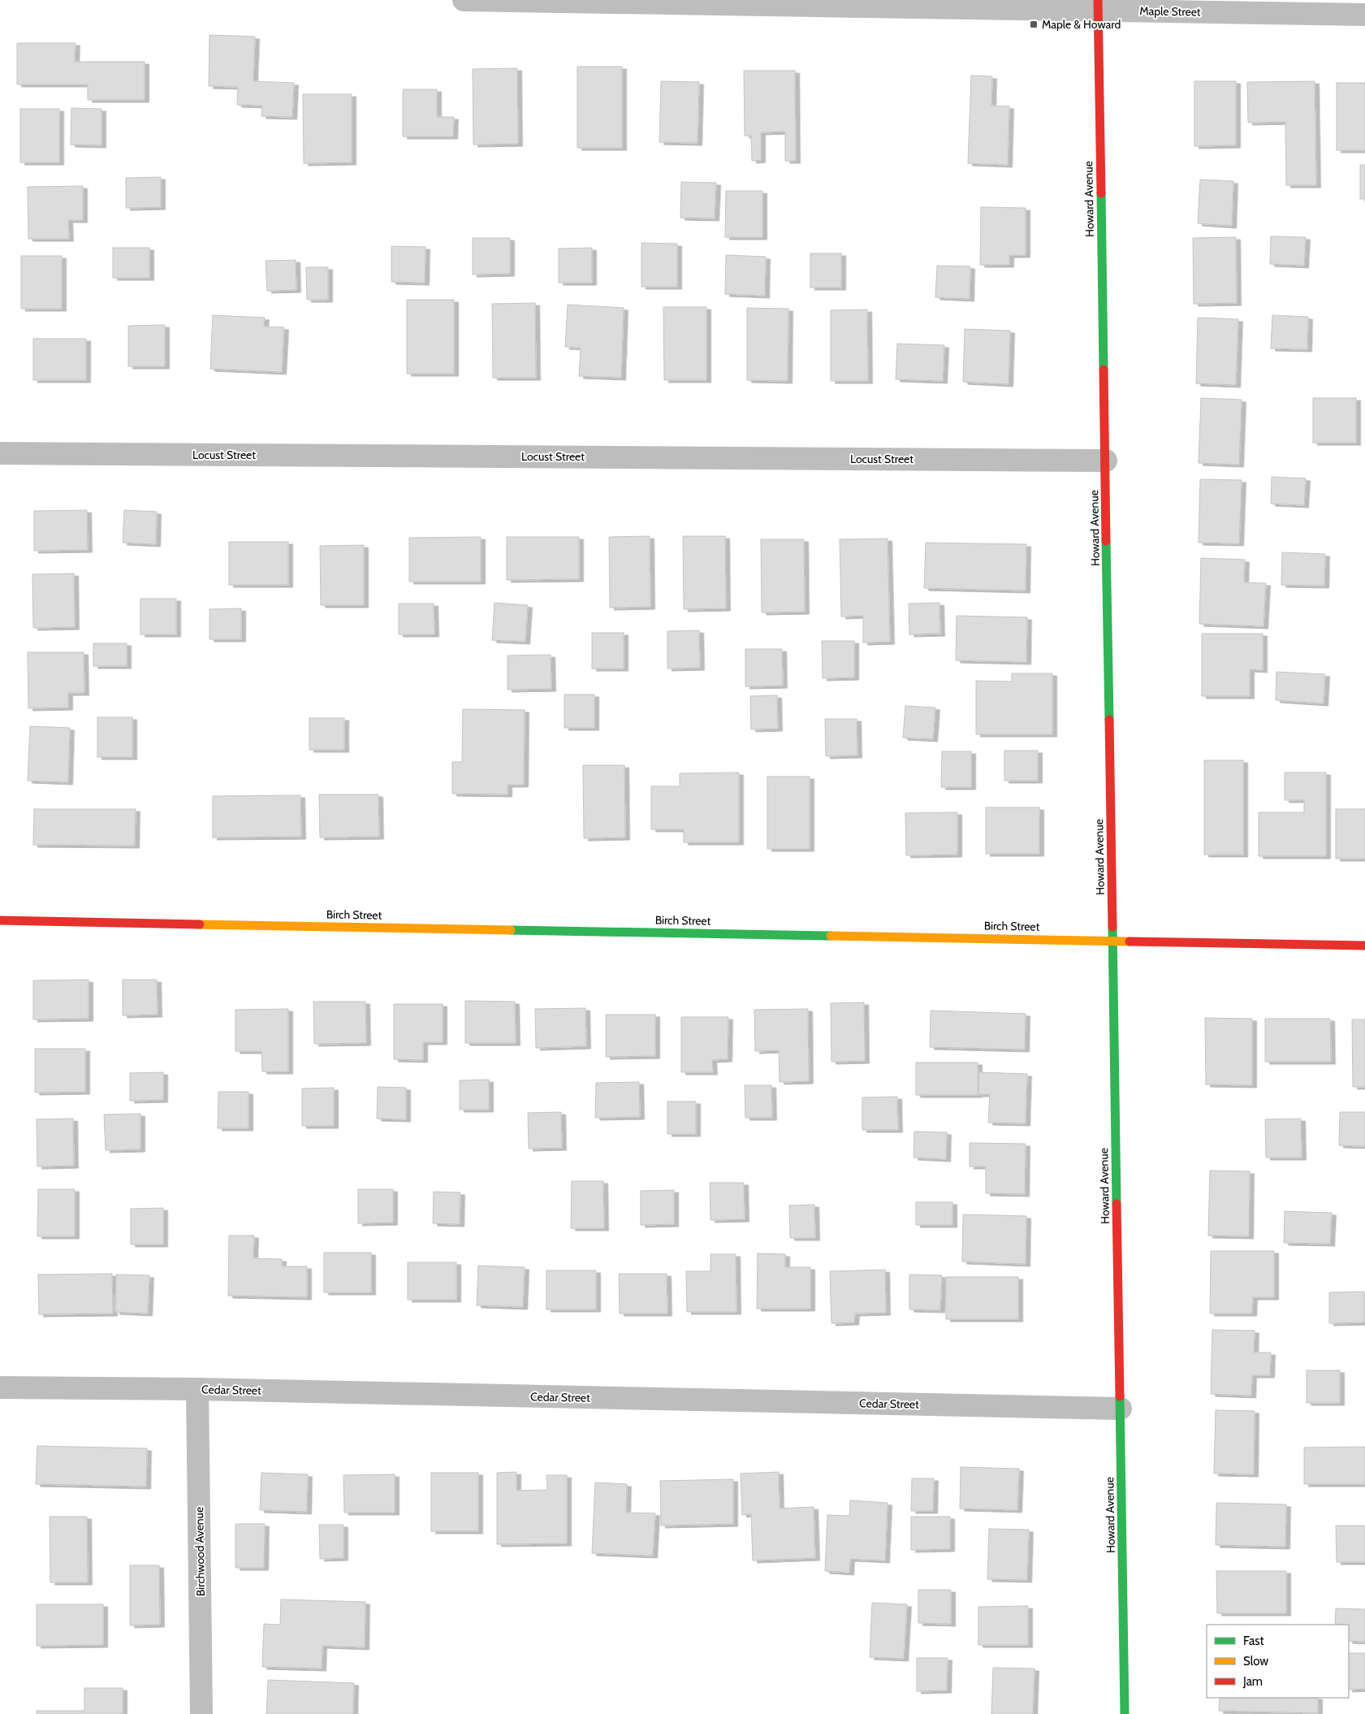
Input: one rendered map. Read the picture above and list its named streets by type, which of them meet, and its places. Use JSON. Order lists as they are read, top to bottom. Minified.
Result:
{"streets":{"street":["Maple Street","Howard Avenue","Locust Street","Birch Street","Cedar Street","Birchwood Avenue"]},"crossings":[["Maple Street","Howard Avenue"],["Howard Avenue","Locust Street"],["Howard Avenue","Birch Street"],["Howard Avenue","Cedar Street"],["Cedar Street","Birchwood Avenue"]],"places":{"transit":["Maple & Howard"]},"legend":["Fast","Slow","Jam"]}
